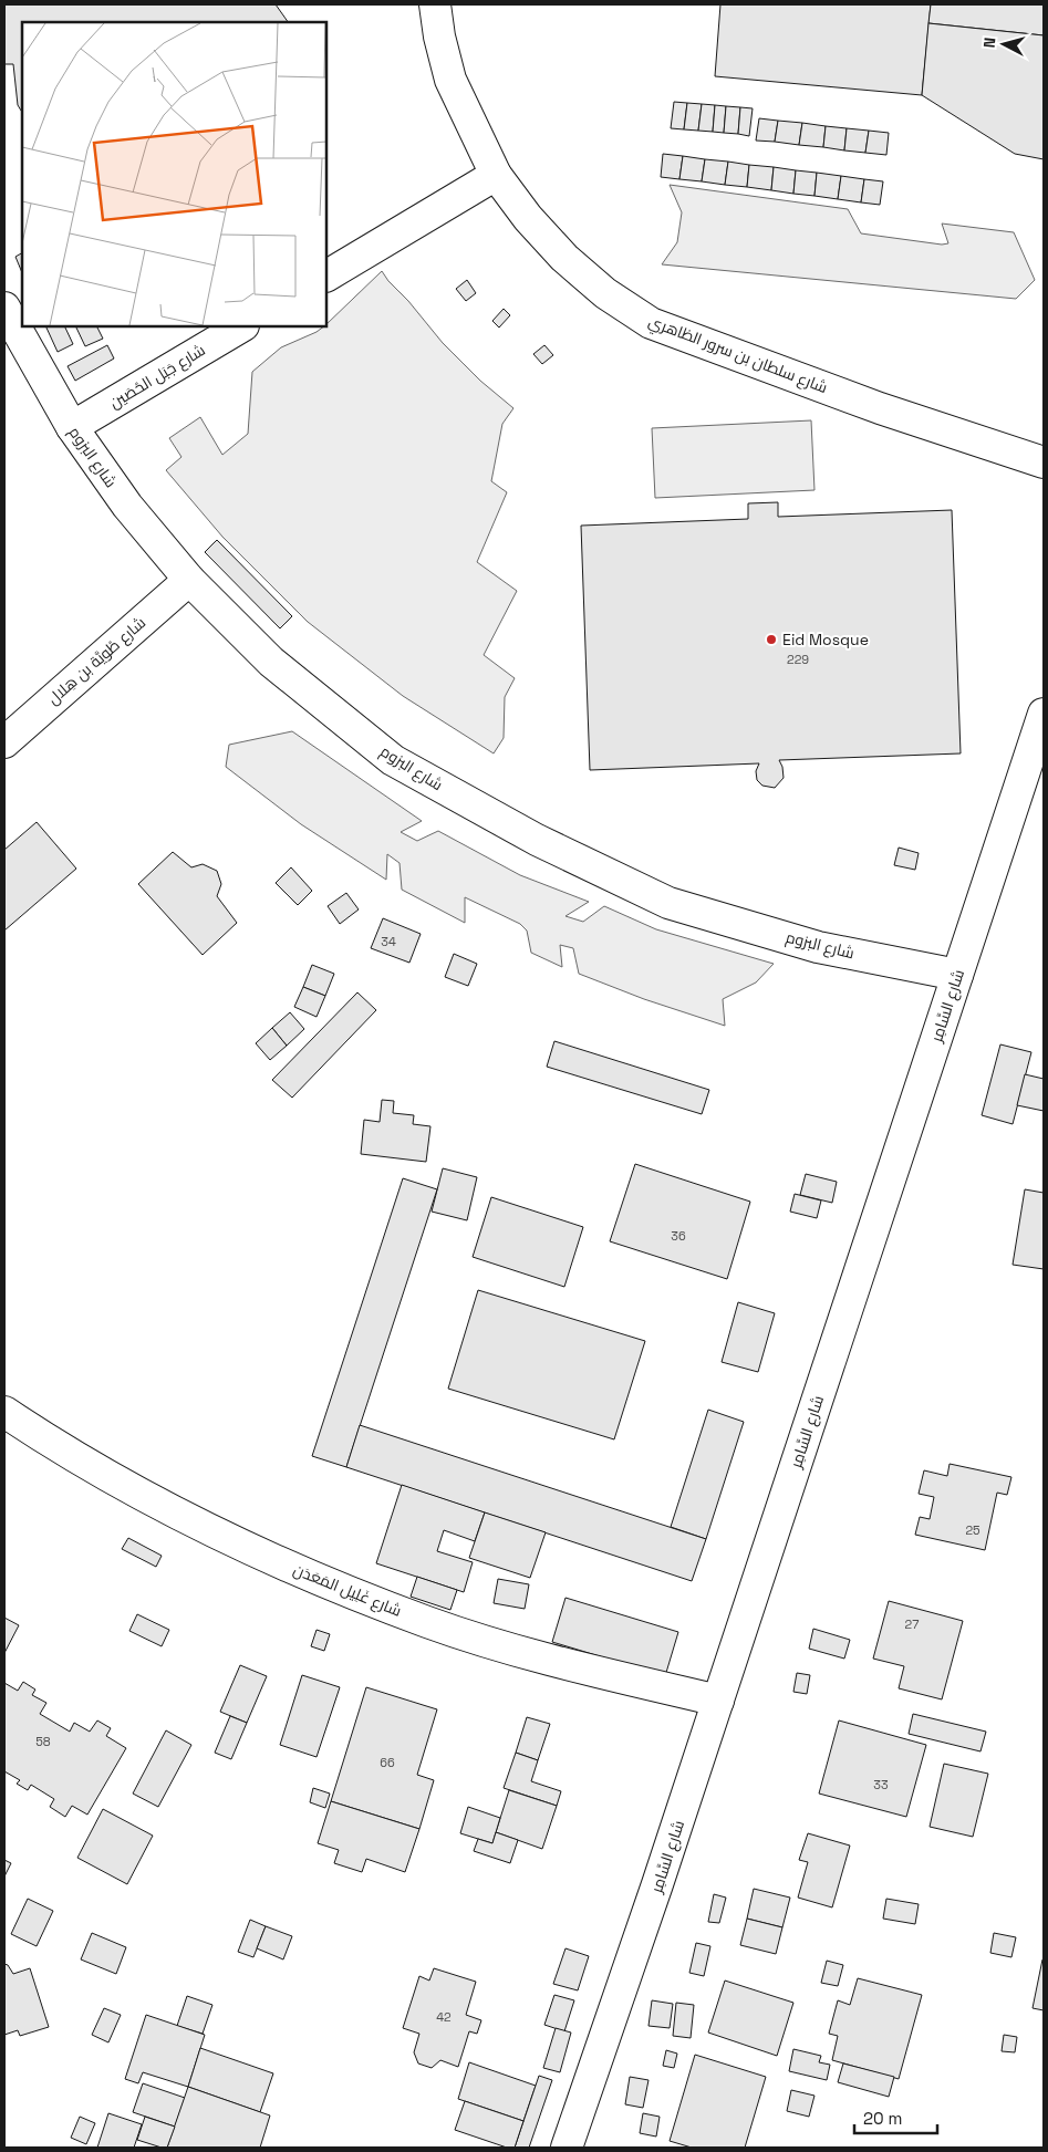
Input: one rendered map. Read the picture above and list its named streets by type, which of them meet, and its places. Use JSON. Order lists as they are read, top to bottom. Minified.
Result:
{"streets":{"street":["شارع سلطان بن سرور الظاهري","شارع جَبَل الحُصَين","شارع البزوم","شارع طُويَّة بن هِلال","شارع السَّامِر","شارع غَلِيل المَعَدَن"]},"crossings":[["شارع جَبَل الحُصَين","شارع البزوم"],["شارع البزوم","شارع طُويَّة بن هِلال"],["شارع البزوم","شارع السَّامِر"],["شارع السَّامِر","شارع غَلِيل المَعَدَن"]],"places":["Eid Mosque"],"house_numbers":["229","34","36","25","27","58","66","33","42"],"scale_bar":"20 m","north":"left"}
